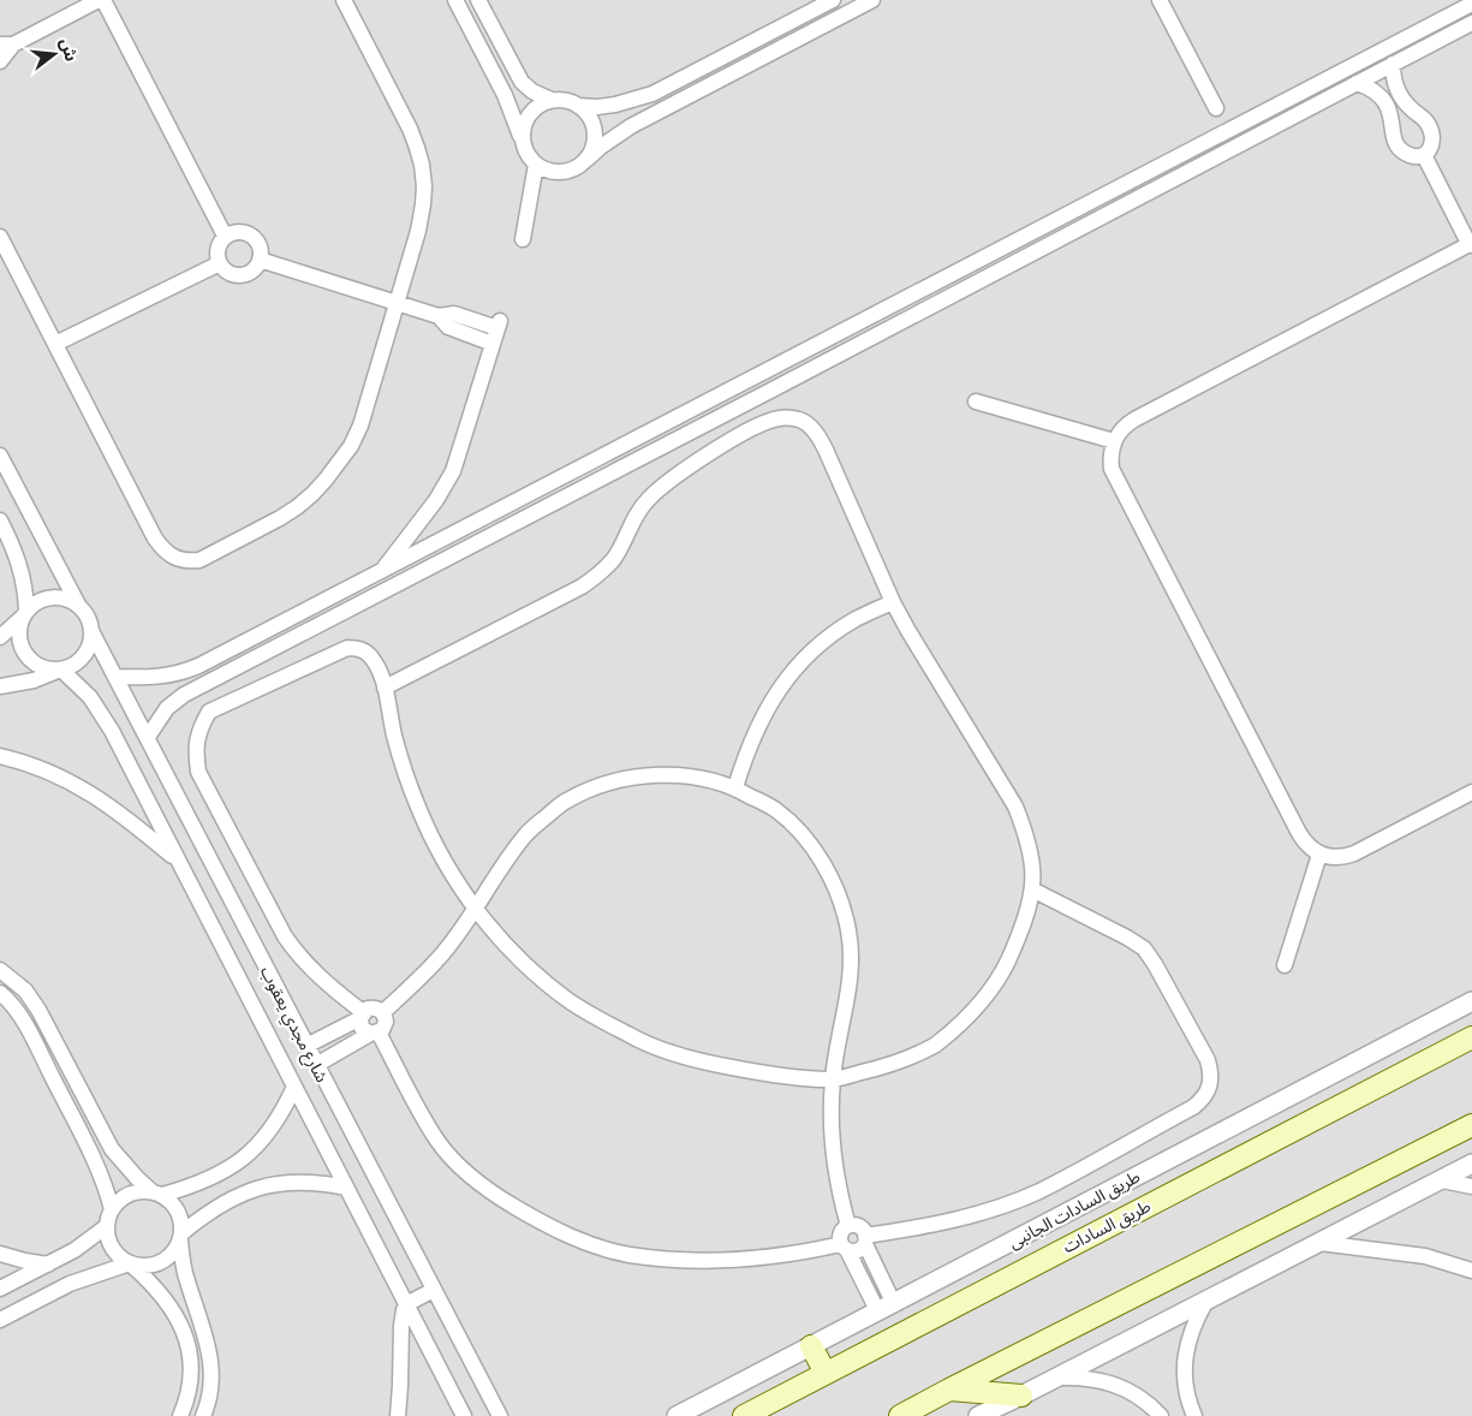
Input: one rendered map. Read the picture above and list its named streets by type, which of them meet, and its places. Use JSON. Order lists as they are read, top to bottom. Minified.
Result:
{"streets":{"main road":["طريق السادات"],"street":["شارع مجدي يعقوب","طريق السادات الجانبى"]},"north":"right"}
